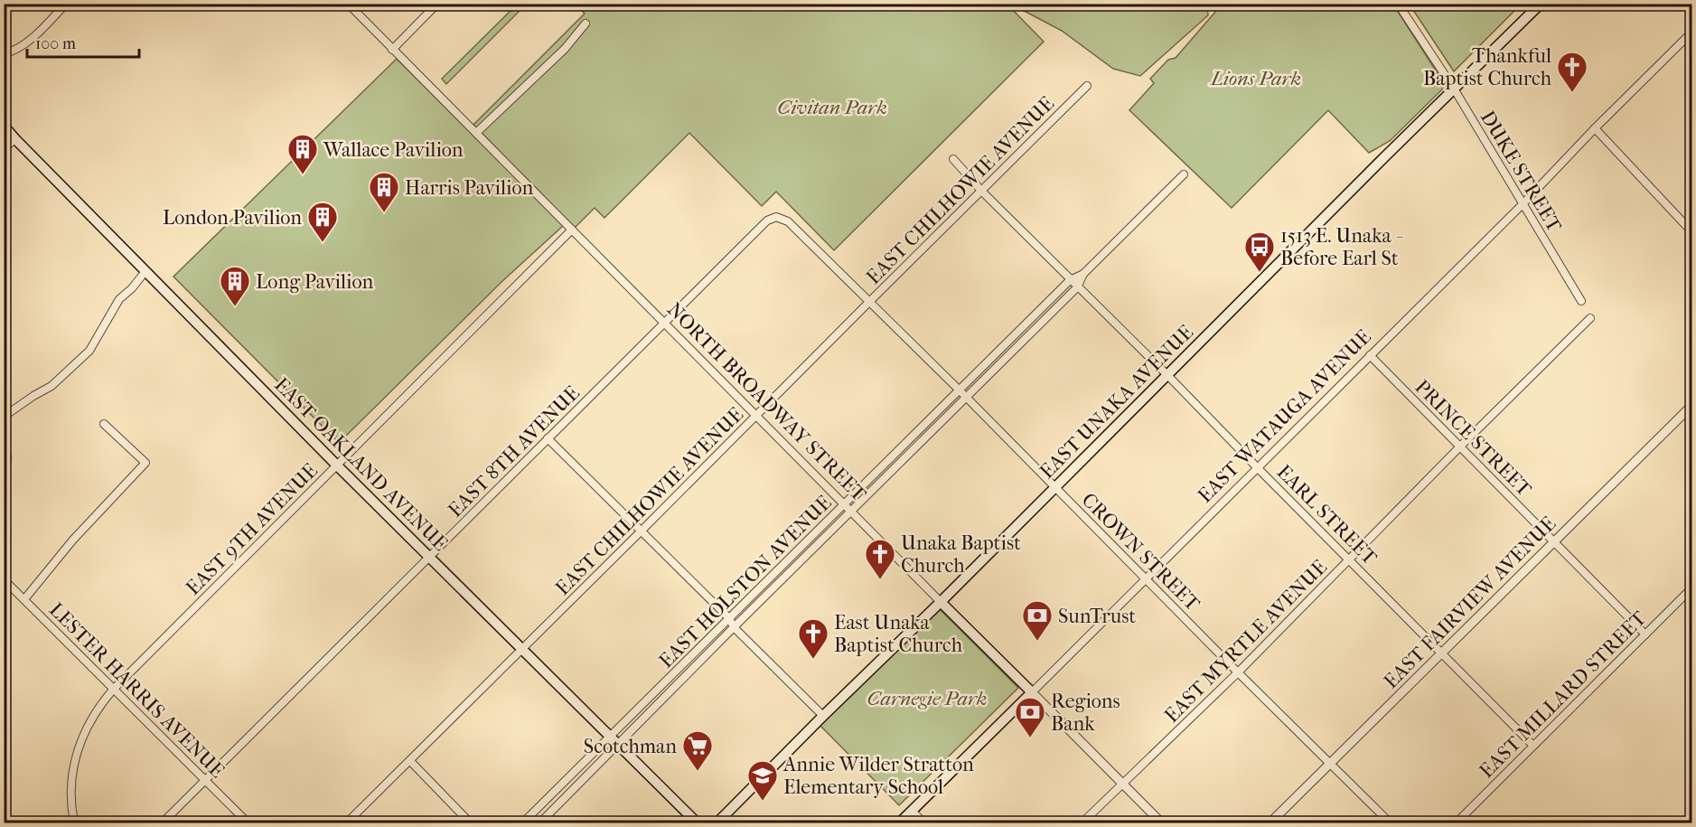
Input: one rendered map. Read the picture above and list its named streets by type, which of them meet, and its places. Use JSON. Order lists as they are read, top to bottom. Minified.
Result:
{"streets":{"main road":["NORTH BROADWAY STREET","EAST UNAKA AVENUE","EAST WATAUGA AVENUE","EAST OAKLAND AVENUE"],"street":["DUKE STREET","EAST CHILHOWIE AVENUE","PRINCE STREET","EAST 8TH AVENUE","EARL STREET","EAST 9TH AVENUE","CROWN STREET","EAST HOLSTON AVENUE","EAST FAIRVIEW AVENUE","EAST MYRTLE AVENUE","LESTER HARRIS AVENUE","EAST MILLARD STREET"]},"crossings":[["DUKE STREET","EAST UNAKA AVENUE"],["DUKE STREET","EAST WATAUGA AVENUE"],["EAST CHILHOWIE AVENUE","NORTH BROADWAY STREET"],["EAST CHILHOWIE AVENUE","EAST OAKLAND AVENUE"],["EAST CHILHOWIE AVENUE","EARL STREET"],["EAST CHILHOWIE AVENUE","CROWN STREET"],["NORTH BROADWAY STREET","EAST UNAKA AVENUE"],["NORTH BROADWAY STREET","EAST WATAUGA AVENUE"],["NORTH BROADWAY STREET","EAST 8TH AVENUE"],["NORTH BROADWAY STREET","EAST 9TH AVENUE"],["NORTH BROADWAY STREET","EAST HOLSTON AVENUE"],["NORTH BROADWAY STREET","EAST MYRTLE AVENUE"],["EAST UNAKA AVENUE","EARL STREET"],["EAST UNAKA AVENUE","CROWN STREET"],["EAST WATAUGA AVENUE","PRINCE STREET"],["EAST WATAUGA AVENUE","EARL STREET"],["EAST WATAUGA AVENUE","CROWN STREET"],["PRINCE STREET","EAST FAIRVIEW AVENUE"],["PRINCE STREET","EAST MYRTLE AVENUE"],["PRINCE STREET","EAST MILLARD STREET"],["EAST 8TH AVENUE","EAST OAKLAND AVENUE"],["EAST 8TH AVENUE","CROWN STREET"],["EAST 8TH AVENUE","LESTER HARRIS AVENUE"],["EAST OAKLAND AVENUE","EAST 9TH AVENUE"],["EAST OAKLAND AVENUE","EAST HOLSTON AVENUE"],["EARL STREET","EAST HOLSTON AVENUE"],["EARL STREET","EAST FAIRVIEW AVENUE"],["EARL STREET","EAST MYRTLE AVENUE"],["EARL STREET","EAST MILLARD STREET"],["EAST 9TH AVENUE","LESTER HARRIS AVENUE"],["CROWN STREET","EAST HOLSTON AVENUE"],["CROWN STREET","EAST FAIRVIEW AVENUE"],["CROWN STREET","EAST MYRTLE AVENUE"]],"parks":["Lions Park","Civitan Park","Carnegie Park"],"places":{"church":["Thankful Baptist Church","Unaka Baptist Church","East Unaka Baptist Church"],"building":["Wallace Pavilion","Harris Pavilion","London Pavilion","Long Pavilion"],"bus stop":["1513 E. Unaka - Before Earl St"],"bank":["SunTrust","Regions Bank"],"supermarket":["Scotchman"],"school or university":["Annie Wilder Stratton Elementary School"]},"scale_bar":"100 m"}
